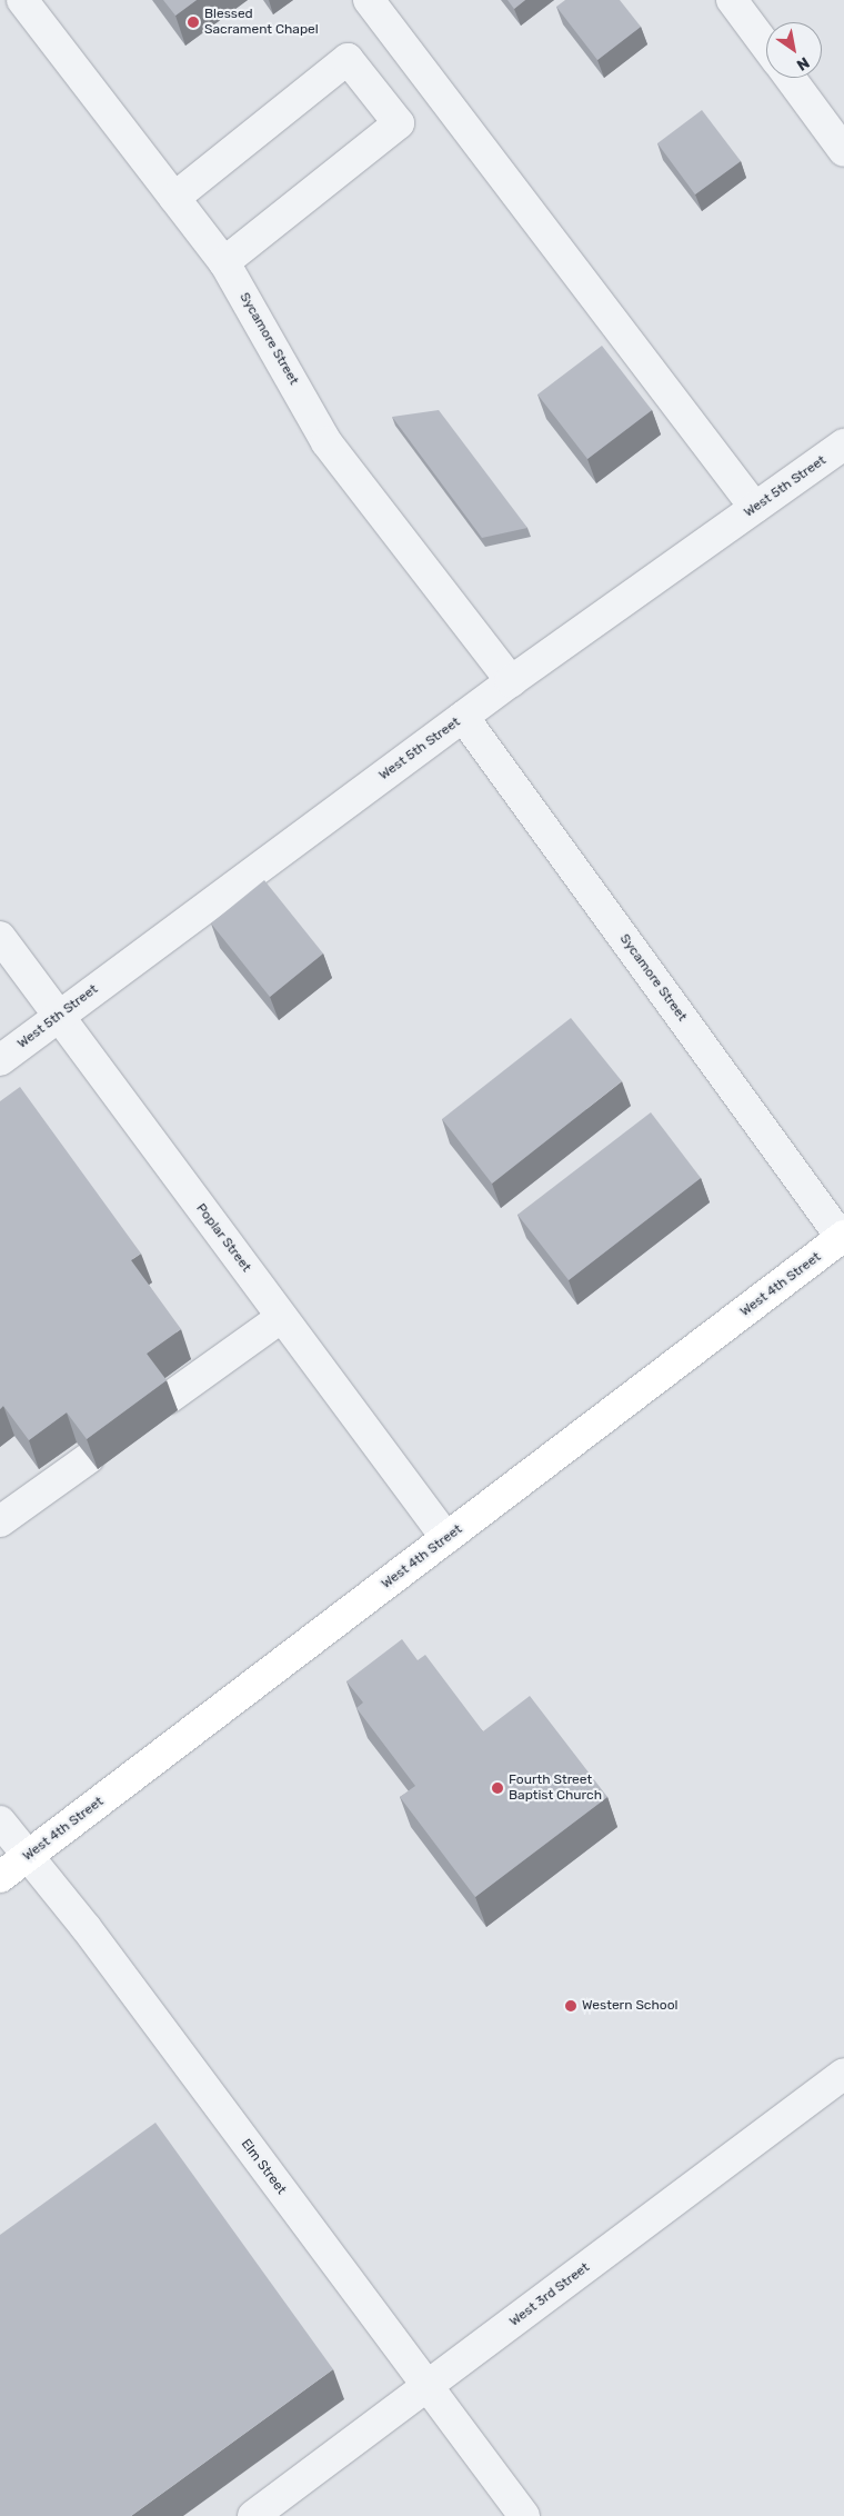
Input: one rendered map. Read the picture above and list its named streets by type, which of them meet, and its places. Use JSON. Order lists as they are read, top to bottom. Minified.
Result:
{"streets":{"main road":["West 4th Street"],"street":["Sycamore Street","West 5th Street","Poplar Street","Elm Street","West 3rd Street"]},"crossings":[["Sycamore Street","West 5th Street"],["Sycamore Street","West 4th Street"],["West 5th Street","Poplar Street"],["Poplar Street","West 4th Street"],["West 4th Street","Elm Street"],["Elm Street","West 3rd Street"]],"places":["Blessed Sacrament Chapel","Fourth Street Baptist Church","Western School"],"north":"bottom right"}
